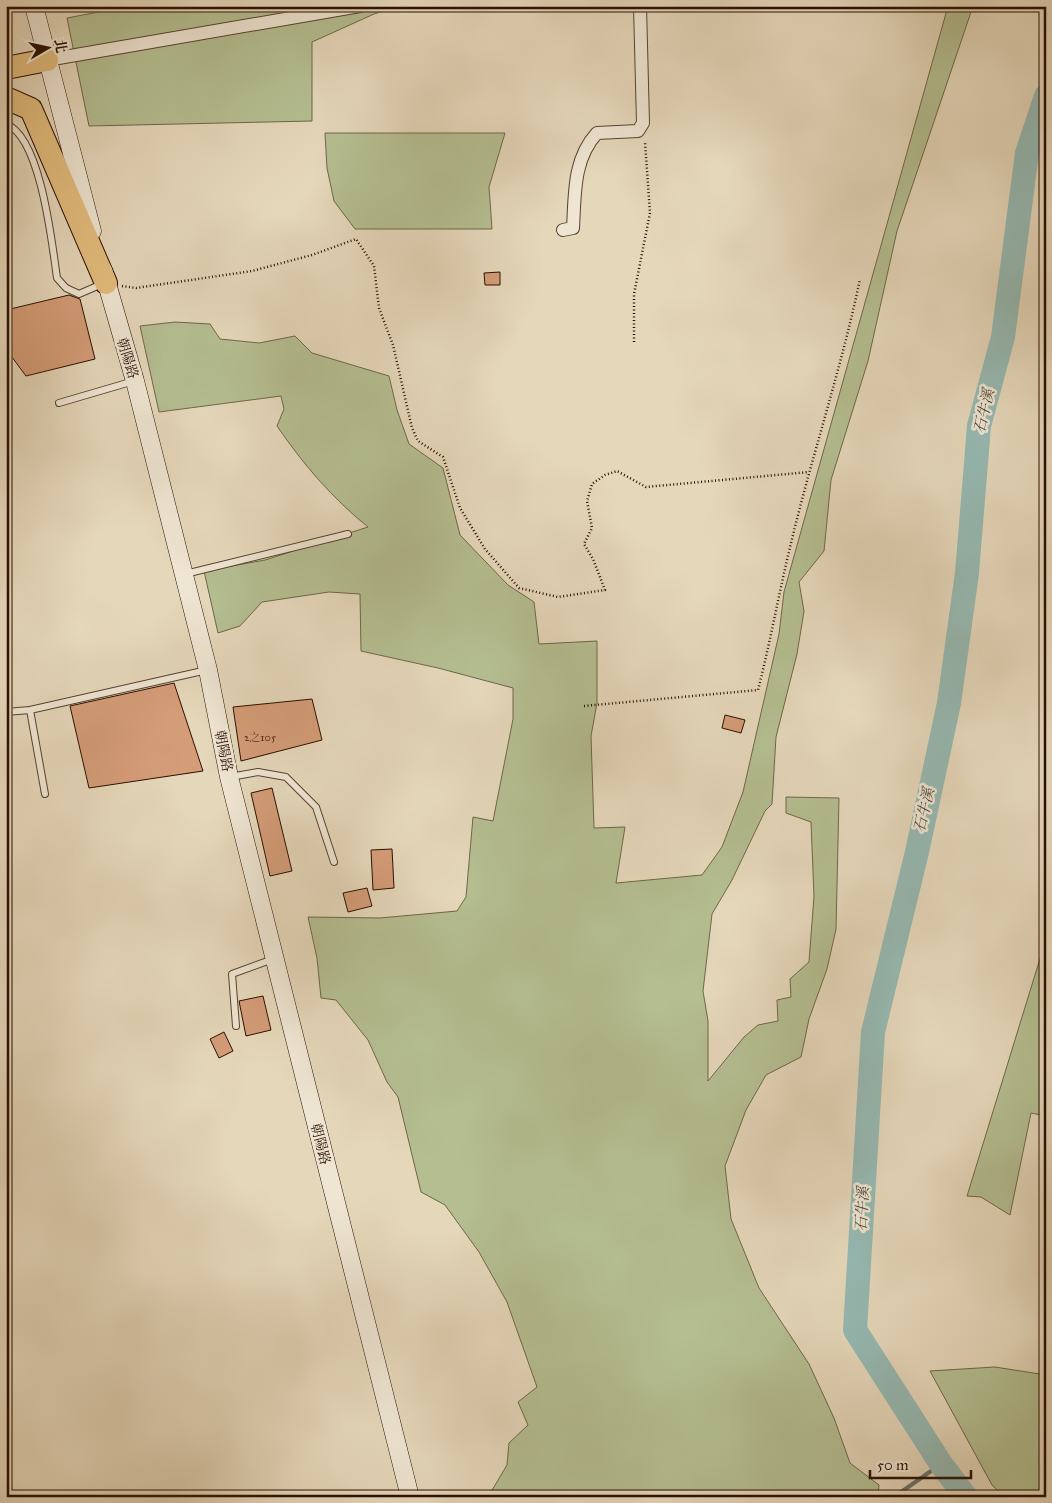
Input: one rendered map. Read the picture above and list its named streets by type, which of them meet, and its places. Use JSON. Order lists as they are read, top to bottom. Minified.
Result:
{"streets":{"main road":["朝陽路"]},"water":["石牛溪"],"house_numbers":["2之105"],"scale_bar":"50 m","north":"right"}
